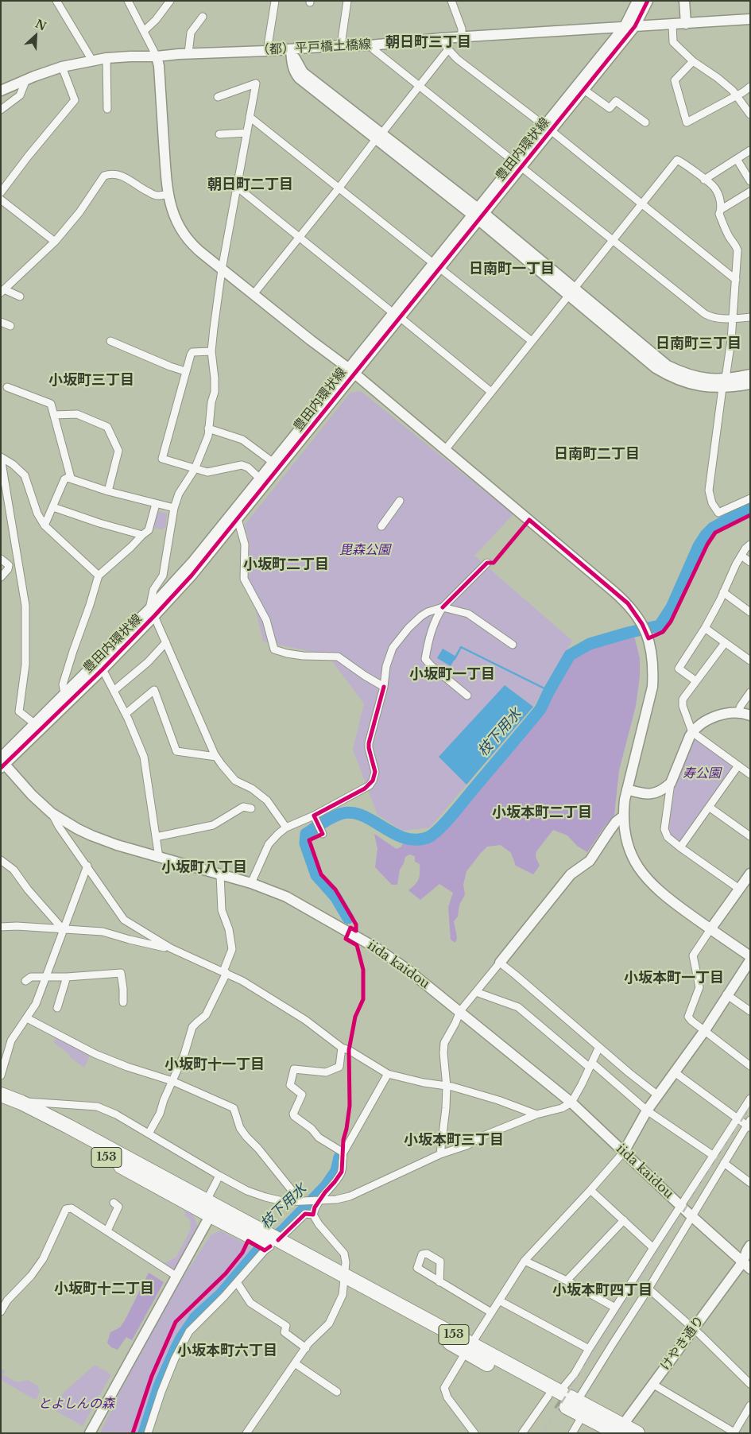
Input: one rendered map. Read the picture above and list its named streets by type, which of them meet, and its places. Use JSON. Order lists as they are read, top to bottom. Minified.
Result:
{"streets":{"highway":["153"],"street":["（都）平戸橋土橋線","豊田内環状線","iida kaidou","けやき通り"]},"crossings":[["（都）平戸橋土橋線","豊田内環状線"],["豊田内環状線","iida kaidou"],["iida kaidou","けやき通り"],["153","けやき通り"]],"districts":["朝日町三丁目","朝日町二丁目","日南町一丁目","日南町三丁目","小坂町三丁目","日南町二丁目","小坂町二丁目","小坂町一丁目","小坂本町二丁目","小坂町八丁目","小坂本町一丁目","小坂町十一丁目","小坂本町三丁目","小坂町十二丁目","小坂本町四丁目","小坂本町六丁目"],"water":["枝下用水"],"parks":["毘森公園","寿公園","とよしんの森"],"north":"top right"}
